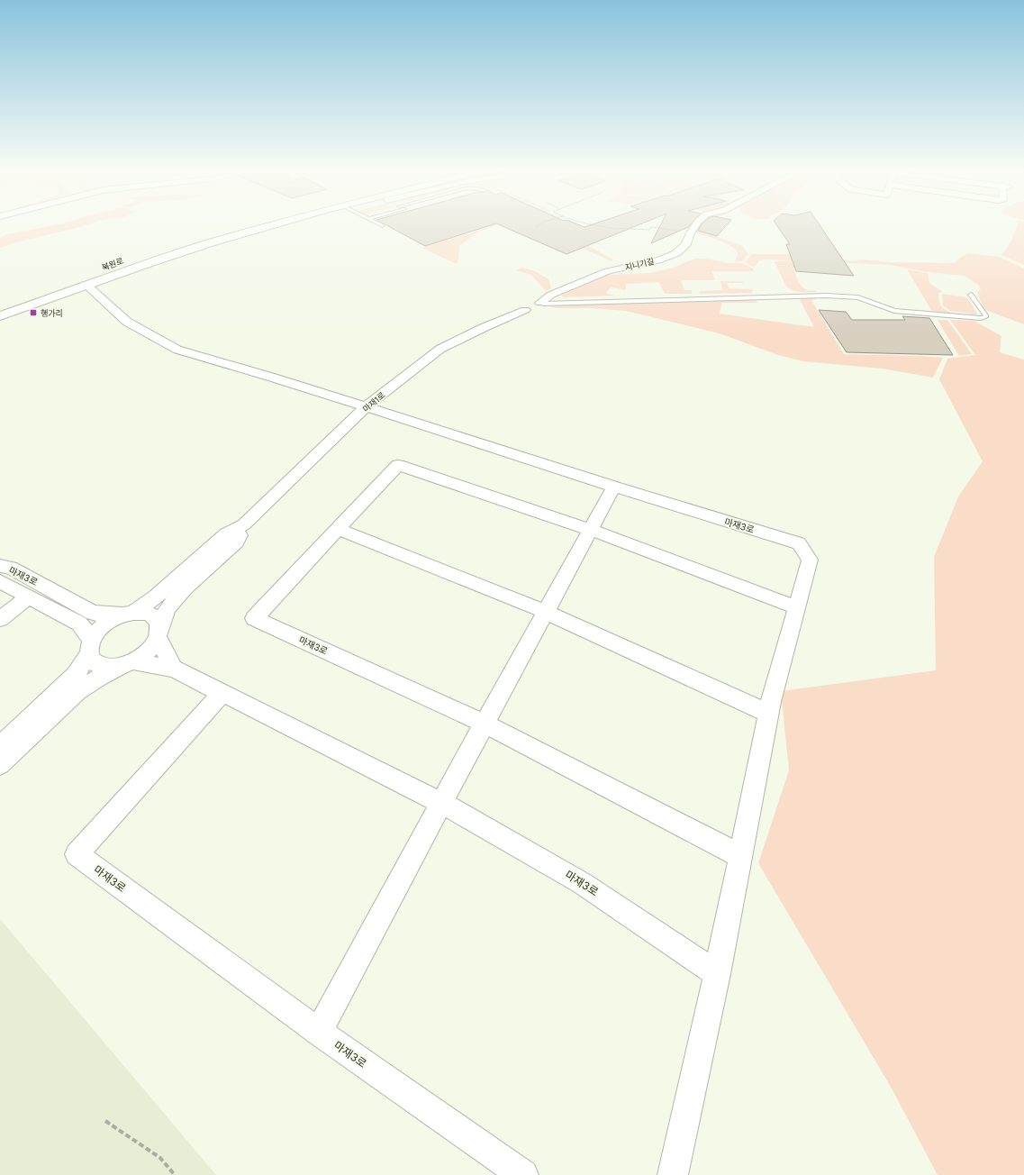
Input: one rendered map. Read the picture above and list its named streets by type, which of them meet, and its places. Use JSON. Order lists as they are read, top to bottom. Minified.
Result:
{"streets":{"street":["북원로","지니기길","마재1로","마재3로"]},"crossings":[["지니기길","마재1로"],["마재1로","마재3로"]],"places":{"transit":["행가리"]}}
